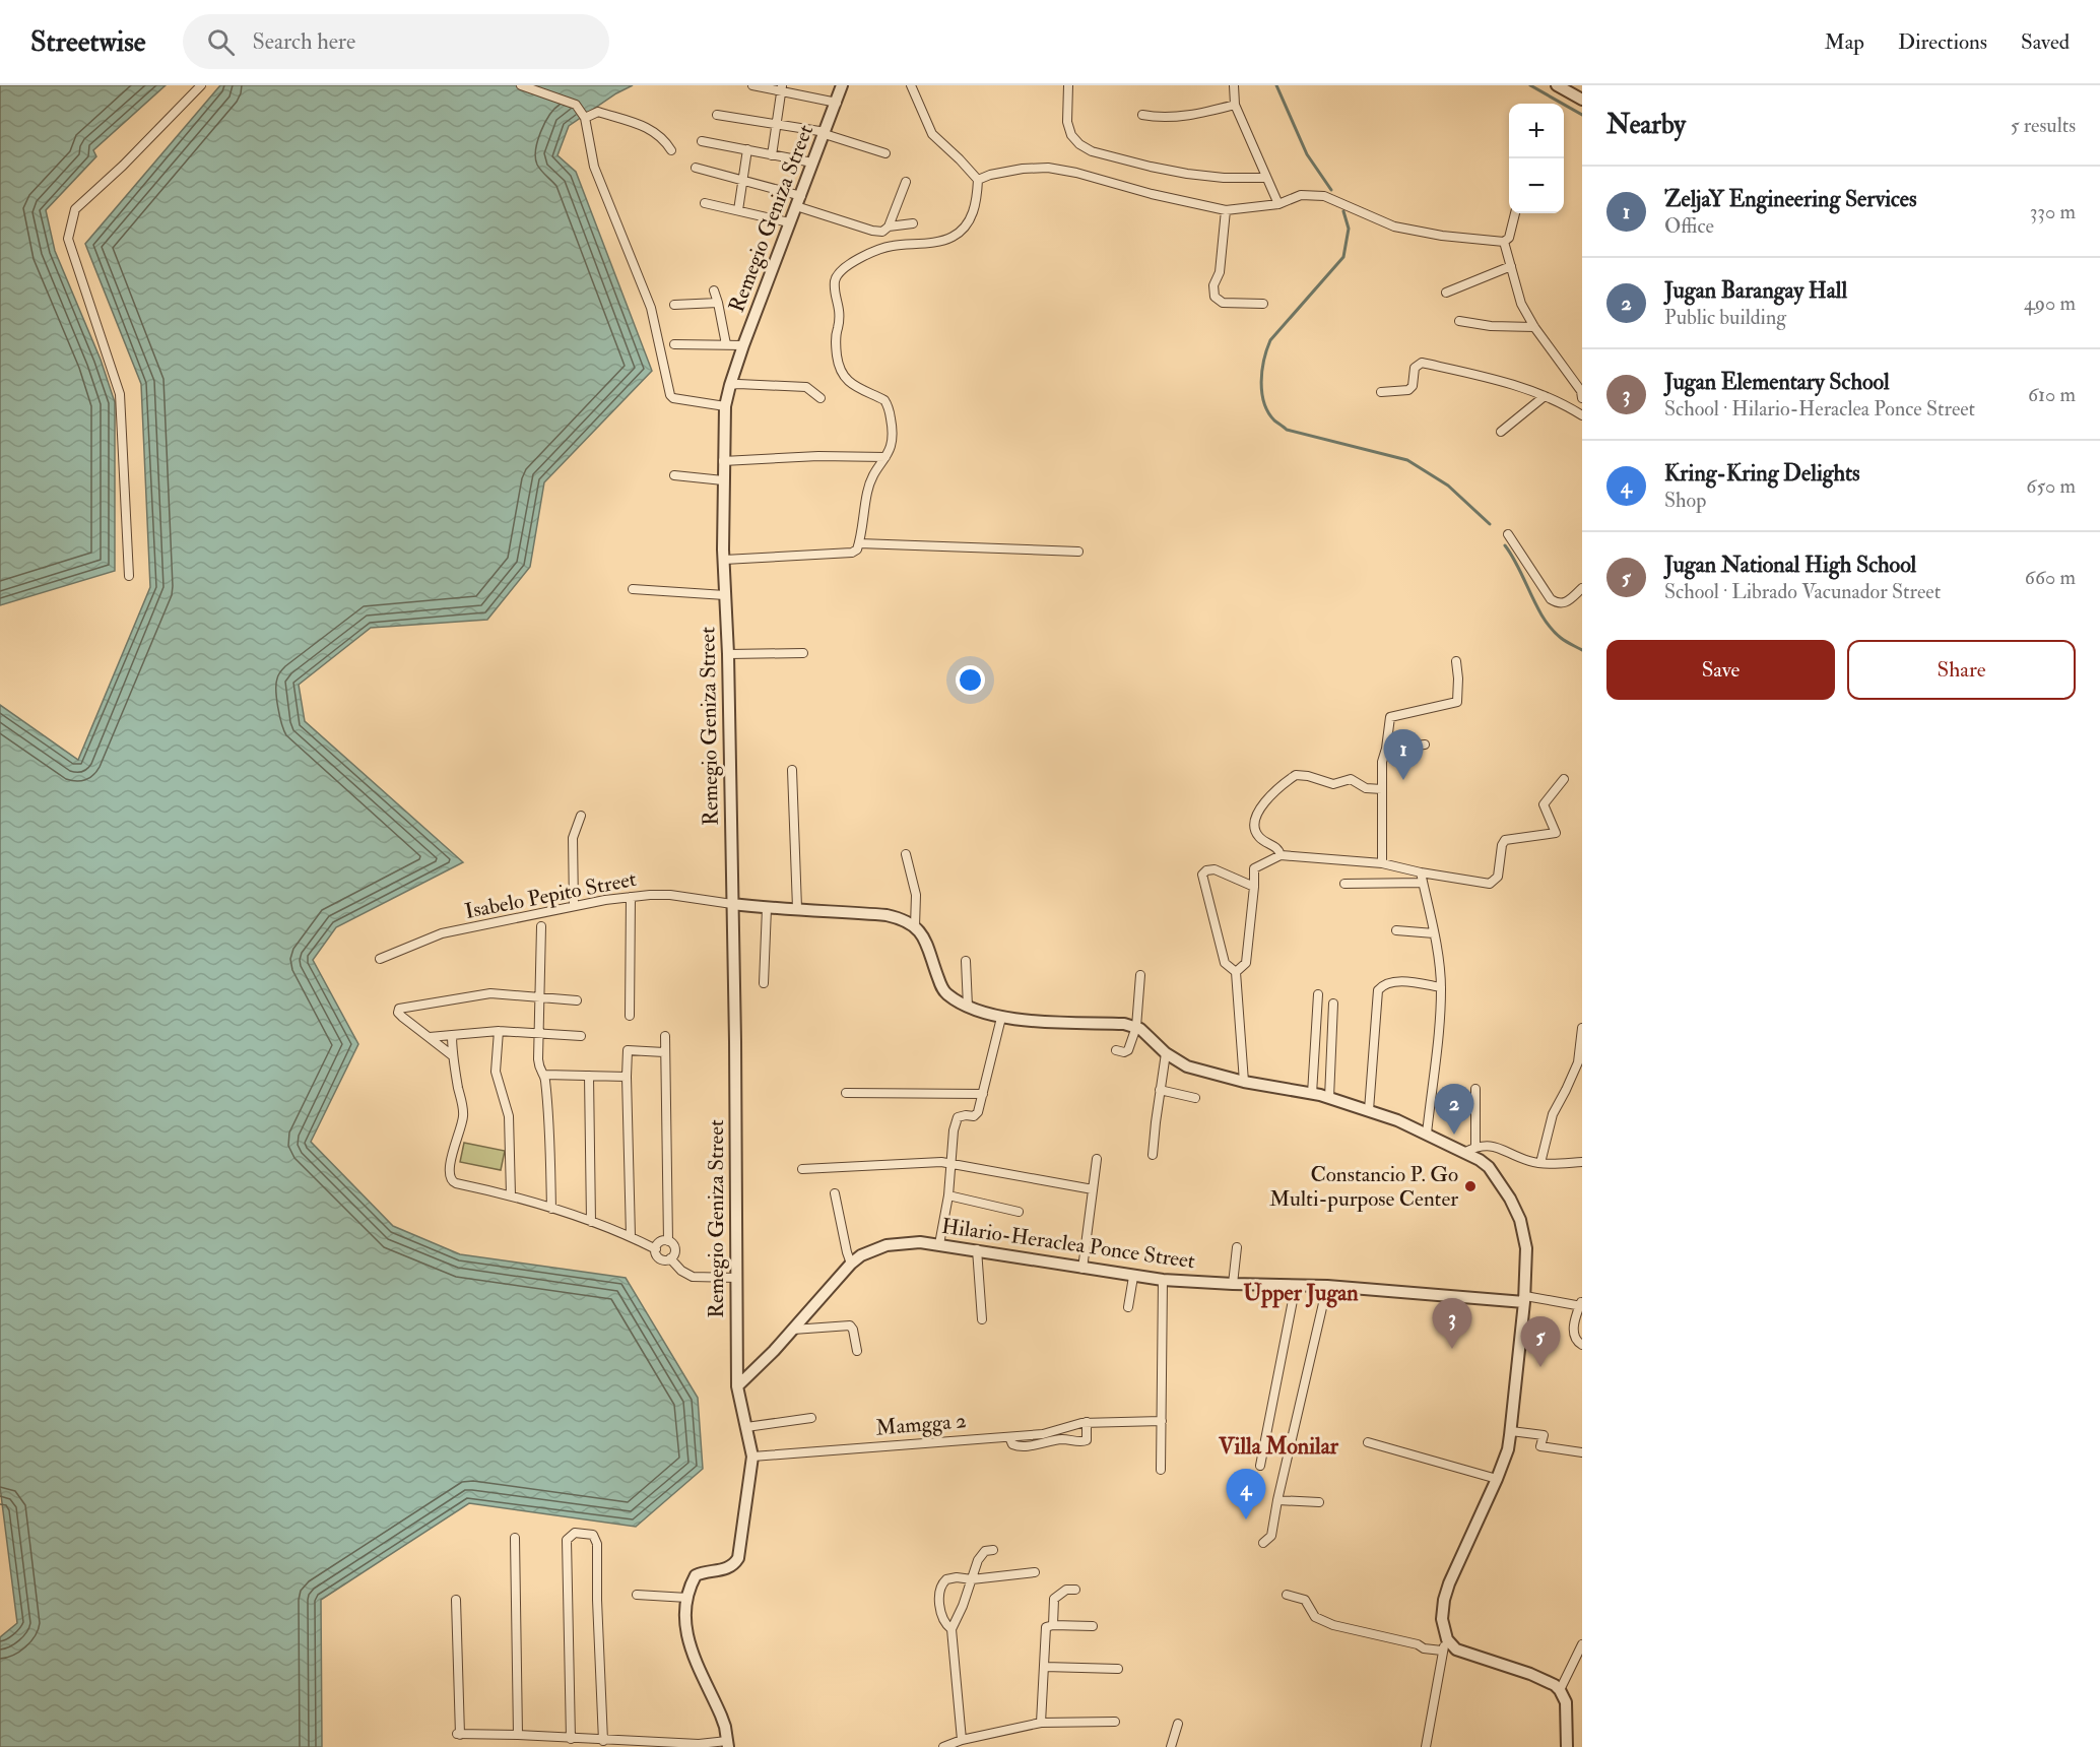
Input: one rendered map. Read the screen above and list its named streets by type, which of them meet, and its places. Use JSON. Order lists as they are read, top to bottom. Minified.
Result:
{"streets":{"street":["Remegio Geniza Street","Isabelo Pepito Street","Hilario-Heraclea Ponce Street","Mamgga 2"]},"crossings":[["Remegio Geniza Street","Isabelo Pepito Street"],["Remegio Geniza Street","Hilario-Heraclea Ponce Street"]],"districts":["Upper Jugan","Villa Monilar"],"places":["Constancio P. Go Multi-purpose Center"],"page":{"header":"Streetwise","search":"Search here","nav":["Map","Directions","Saved"],"heading":["Nearby","5 results"],"map_buttons":["+","−"],"list":[{"mark":"1","name":"ZeljaY Engineering Services","note":"Office","value":"330 m"},{"mark":"2","name":"Jugan Barangay Hall","note":"Public building","value":"490 m"},{"mark":"3","name":"Jugan Elementary School","note":"School · Hilario-Heraclea Ponce Street","value":"610 m"},{"mark":"4","name":"Kring-Kring Delights","note":"Shop","value":"650 m"},{"mark":"5","name":"Jugan National High School","note":"School · Librado Vacunador Street","value":"660 m"}],"buttons":["Save","Share"],"pins":["1","2","3","5","4"]}}
